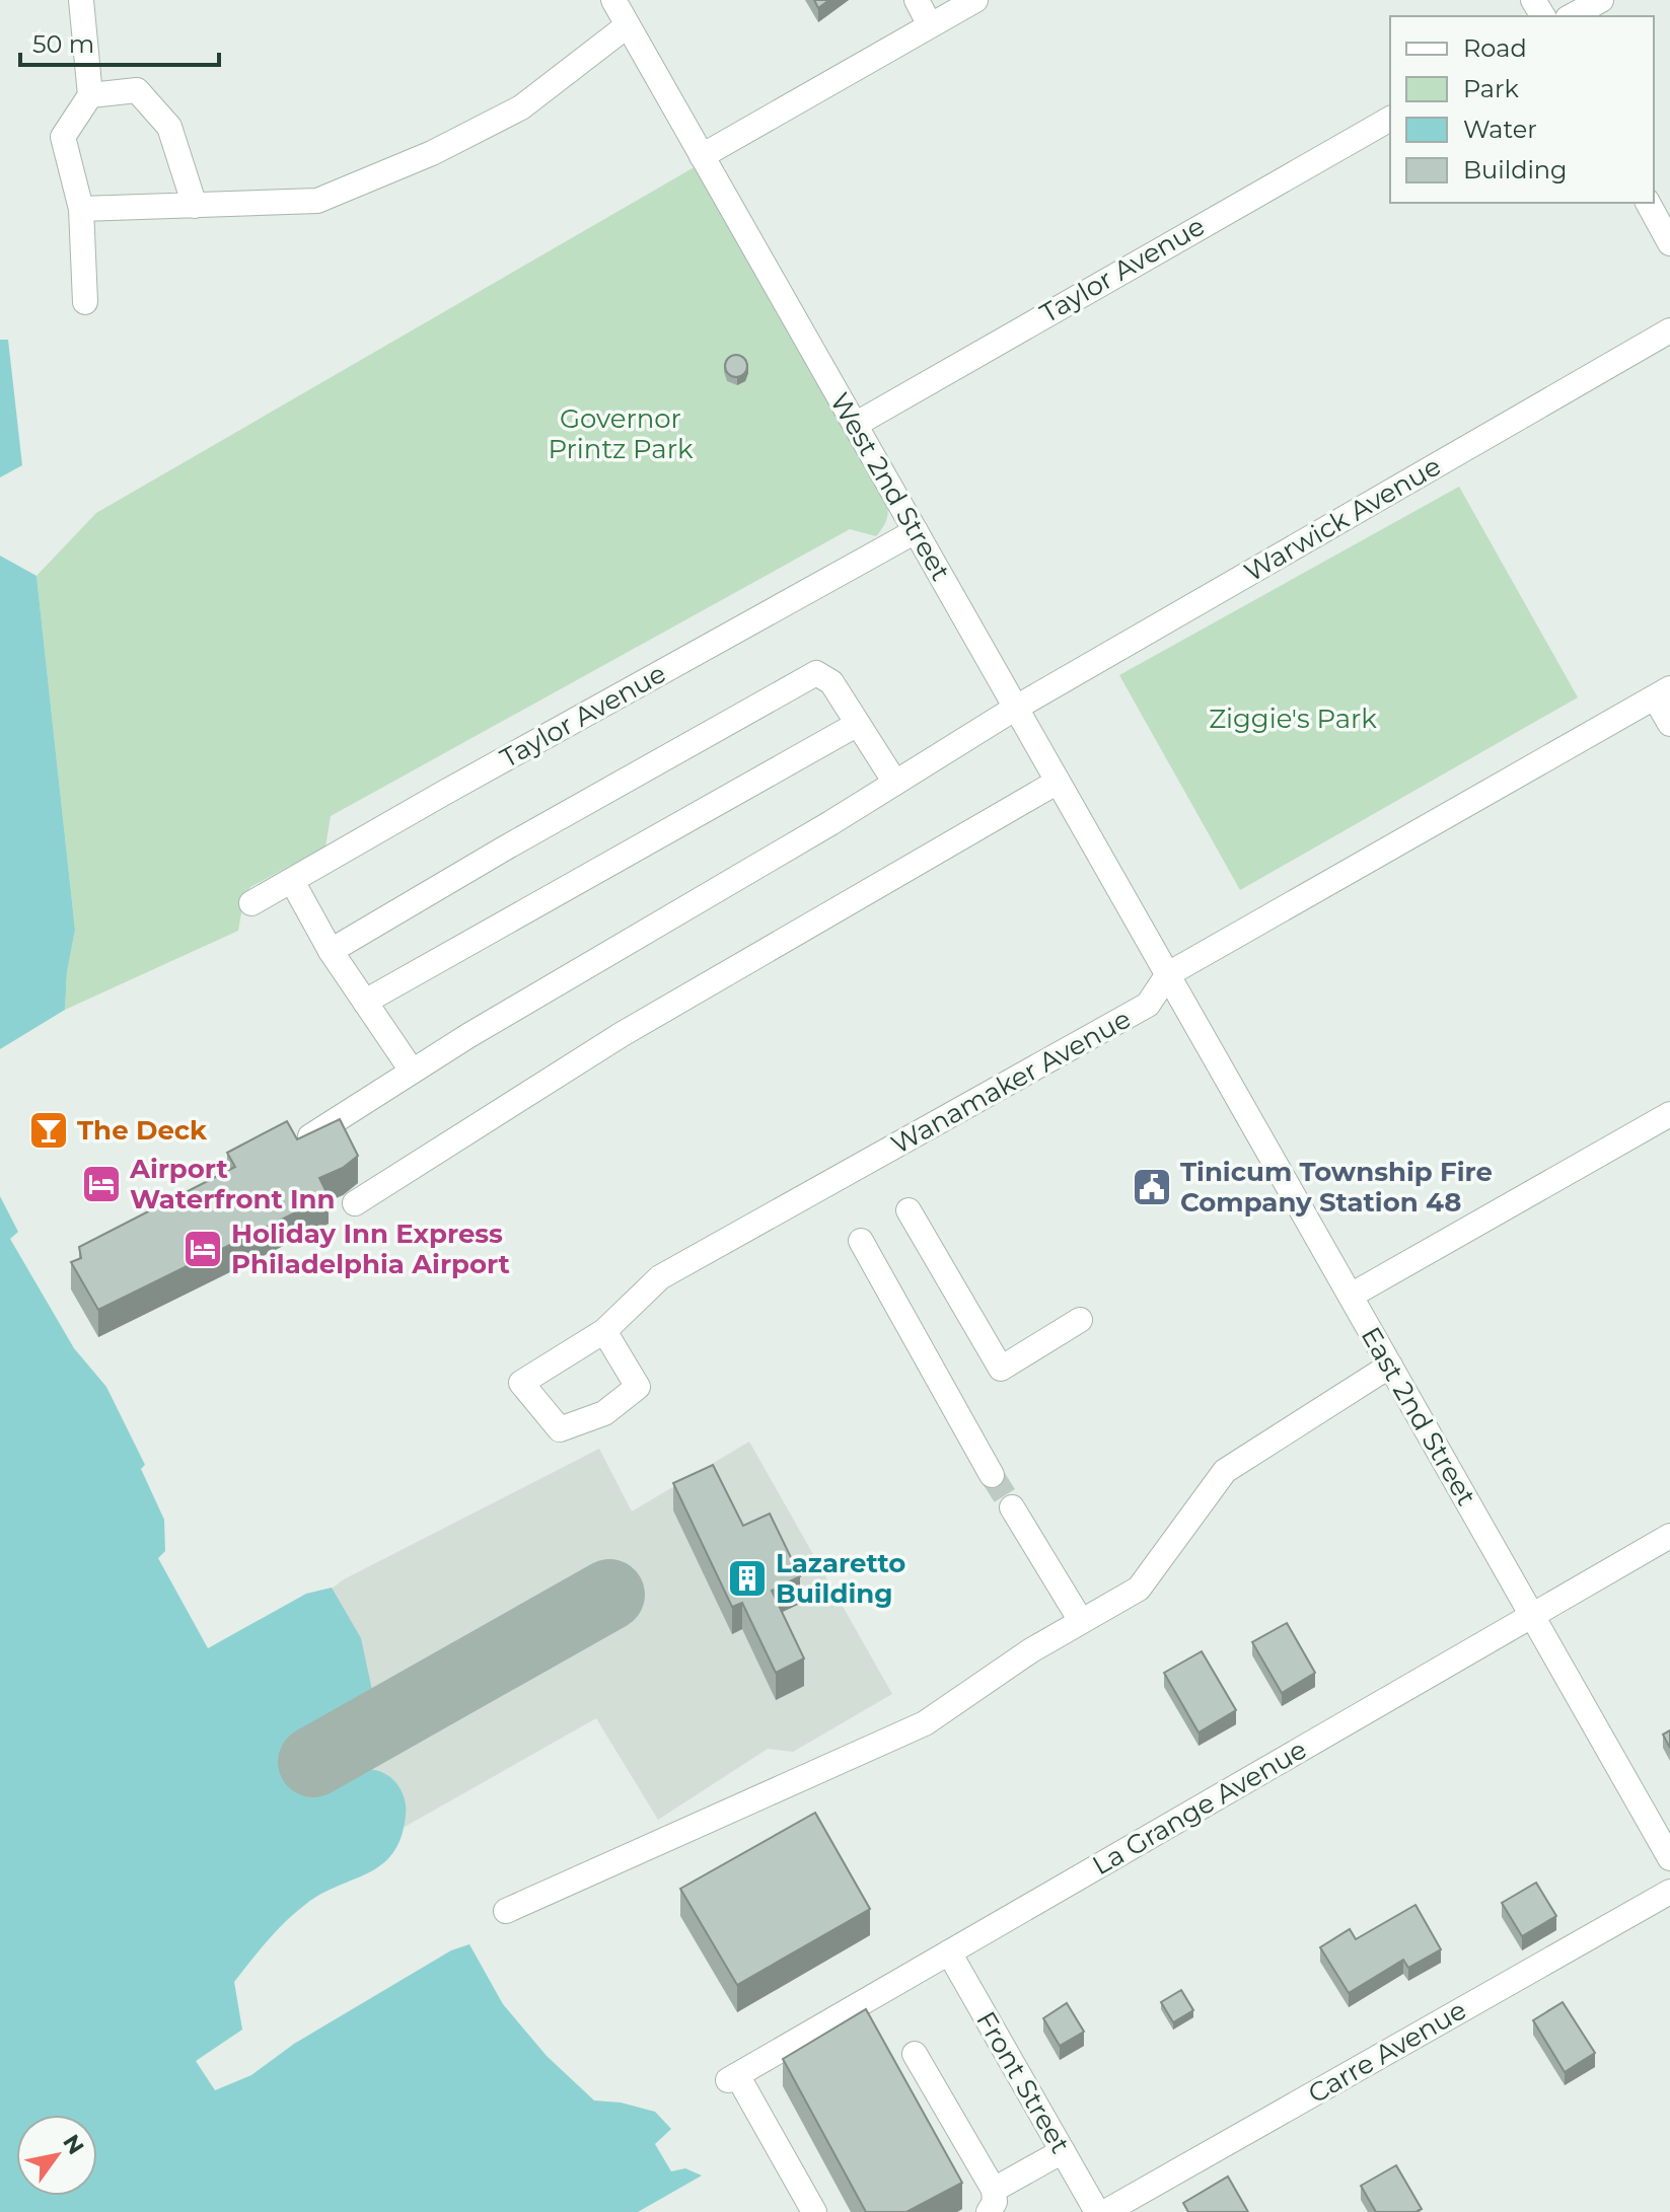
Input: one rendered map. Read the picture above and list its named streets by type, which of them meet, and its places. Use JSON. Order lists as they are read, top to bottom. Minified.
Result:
{"streets":{"street":["Taylor Avenue","West 2nd Street","Warwick Avenue","Wanamaker Avenue","East 2nd Street","La Grange Avenue","Carre Avenue","Front Street"]},"crossings":[["Taylor Avenue","West 2nd Street"],["West 2nd Street","Warwick Avenue"],["West 2nd Street","Wanamaker Avenue"],["West 2nd Street","East 2nd Street"],["Wanamaker Avenue","East 2nd Street"],["East 2nd Street","La Grange Avenue"],["La Grange Avenue","Front Street"]],"parks":["Governor Printz Park","Ziggie's Park"],"places":{"bar":["The Deck"],"hotel":["Airport Waterfront Inn","Holiday Inn Express Philadelphia Airport"],"public building":["Tinicum Township Fire Company Station 48"],"building":["Lazaretto Building"]},"legend":["Road","Park","Water","Building"],"scale_bar":"50 m","north":"top right"}
